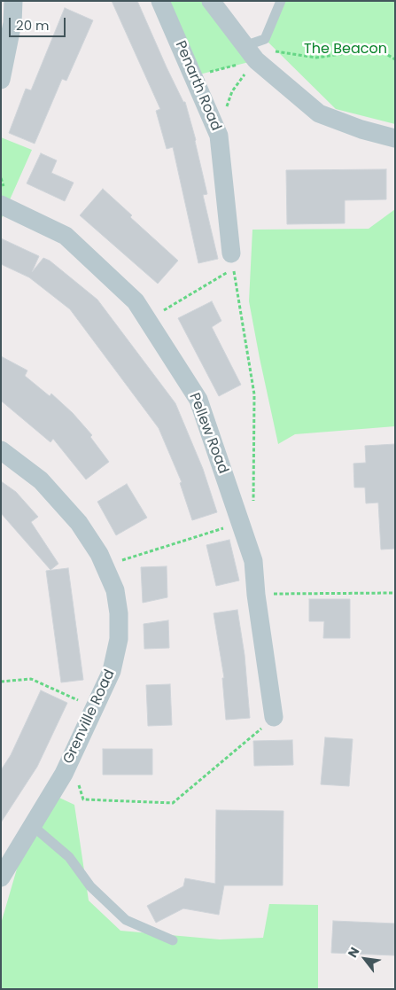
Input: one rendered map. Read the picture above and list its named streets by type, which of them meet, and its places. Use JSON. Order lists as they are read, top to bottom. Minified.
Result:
{"streets":{"street":["Penarth Road","Pellew Road","Grenville Road"]},"parks":["The Beacon"],"scale_bar":"20 m","north":"top left"}
